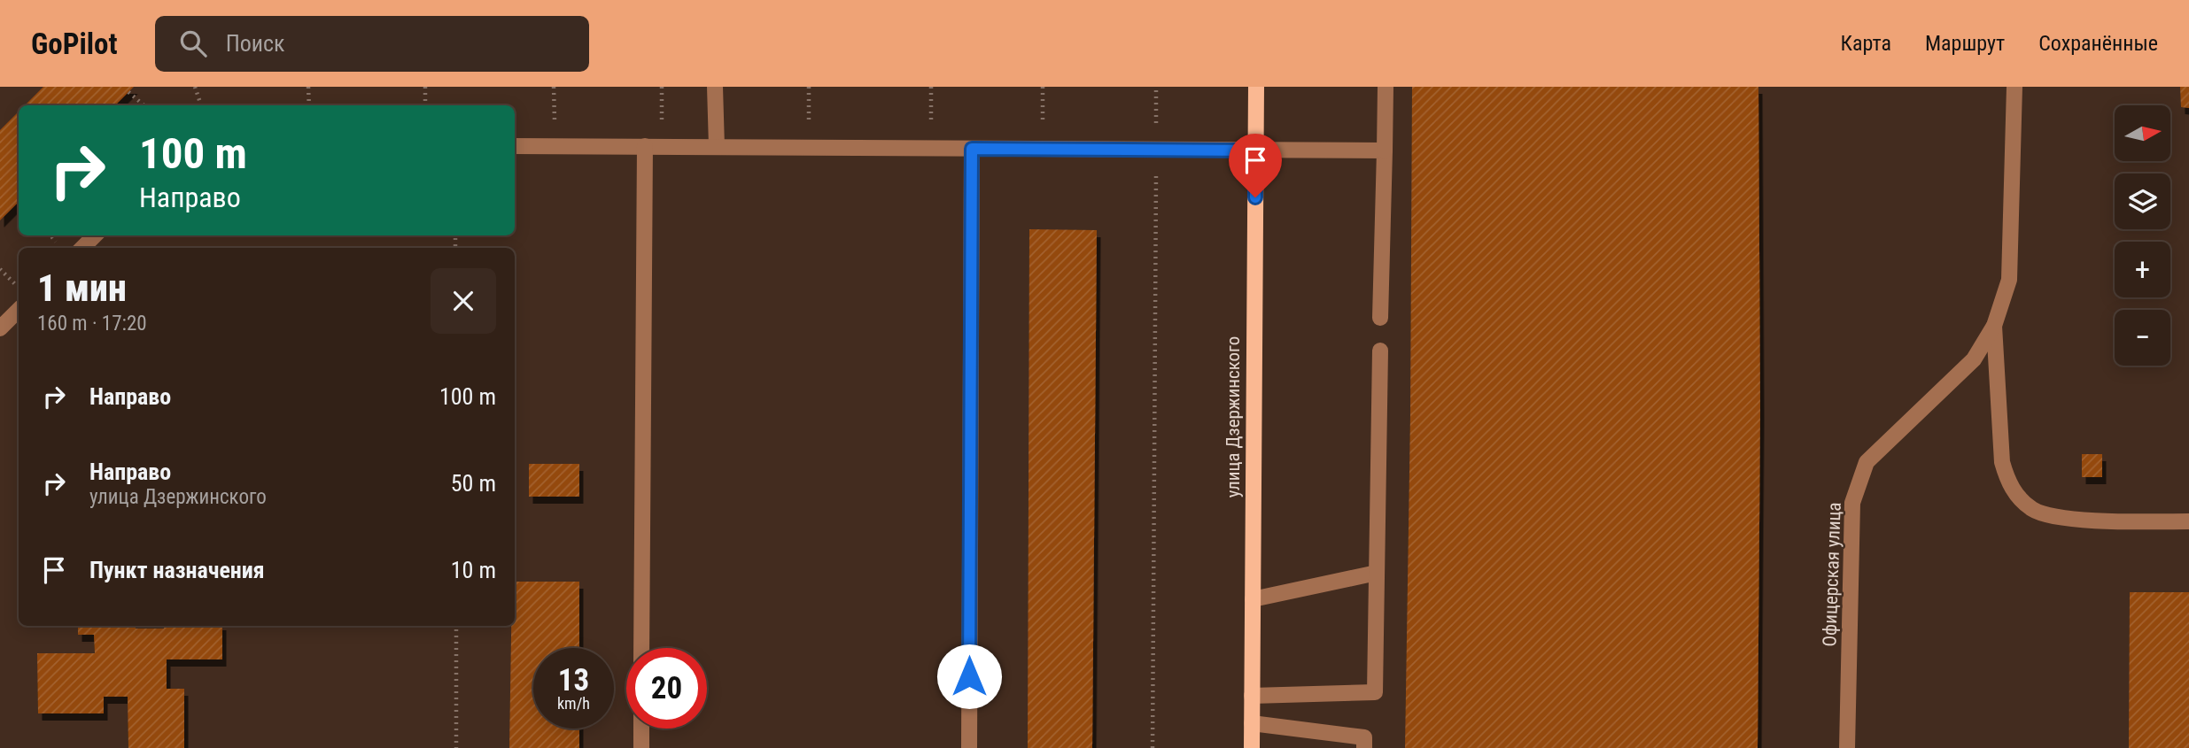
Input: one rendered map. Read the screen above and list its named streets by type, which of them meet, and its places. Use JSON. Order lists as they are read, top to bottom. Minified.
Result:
{"streets":{"main road":["улица Дзержинского"],"street":["Офицерская улица"]},"north":"right","page":{"header":"GoPilot","search":"Поиск","nav":["Карта","Маршрут","Сохранённые"],"map_buttons":["+","−"],"turn":["100 m","Направо"],"heading":["1 мин","160 m · 17:20"],"list":[{"name":"Направо","value":"100 m"},{"name":"Направо","note":"улица Дзержинского","value":"50 m"},{"name":"Пункт назначения","value":"10 m"}],"speed":"13 km/h","limit":"20"}}
